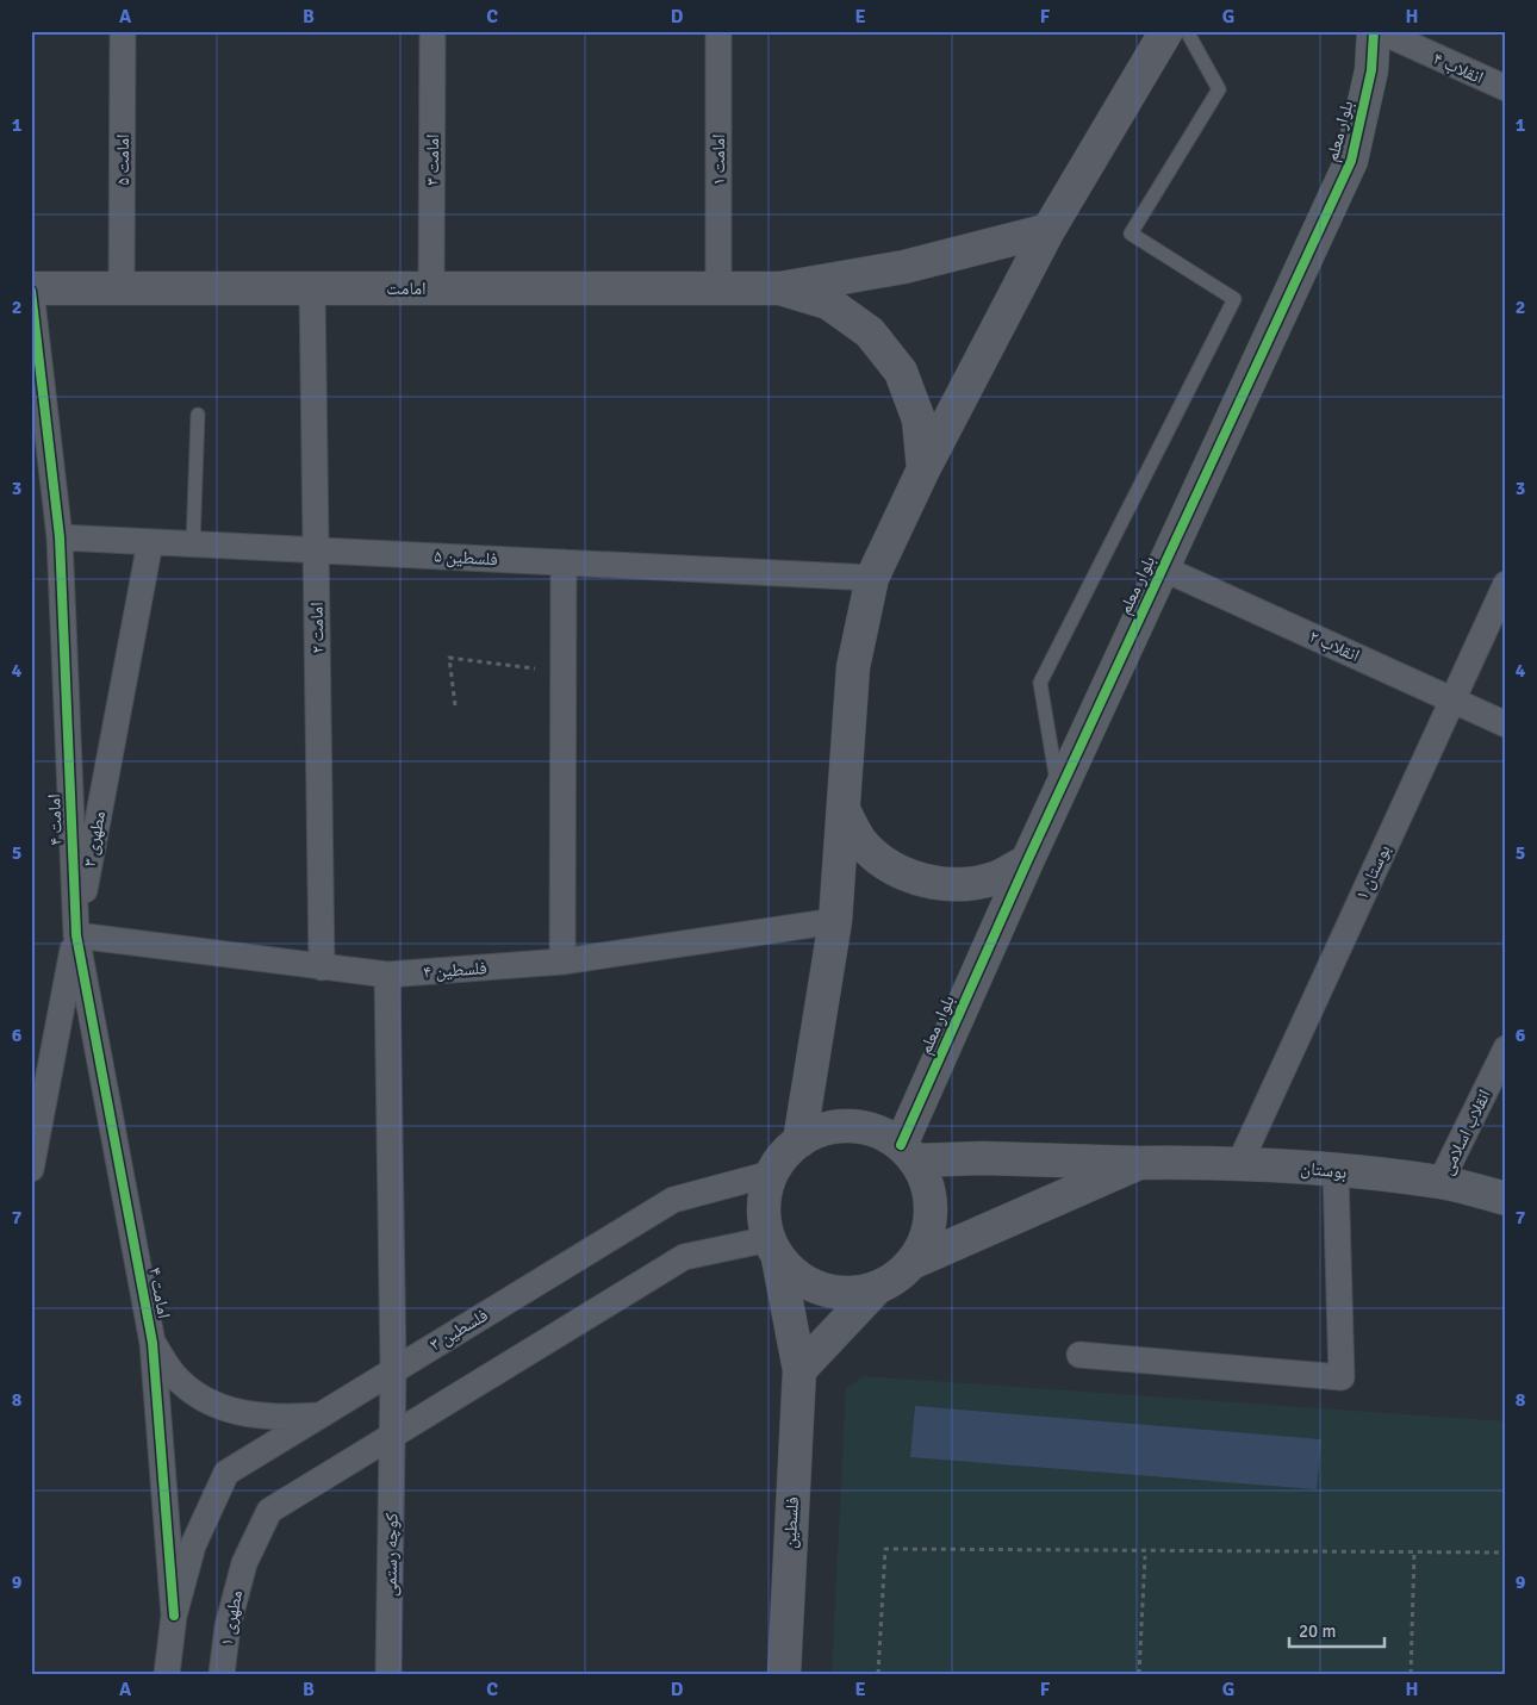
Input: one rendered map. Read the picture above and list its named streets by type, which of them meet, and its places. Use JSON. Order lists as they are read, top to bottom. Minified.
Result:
{"streets":{"street":["انقلاب ۴","بلوار معلم","امامت ۵","امامت ۳","امامت ۱","امامت","فلسطین ۵","امامت ۲","انقلاب ۲","امامت ۴","مطهری ۳","بوستان ۱","فلسطین ۴","انقلاب اسلامی","بوستان","فلسطین ۳","فلسطین","کوچه رستمی","مطهری ۱"]},"crossings":[["بلوار معلم","انقلاب ۲"],["بلوار معلم","بوستان"],["بلوار معلم","فلسطین ۳"],["امامت ۵","امامت"],["امامت ۳","امامت"],["امامت ۱","امامت"],["امامت","امامت ۲"],["امامت","امامت ۴"],["فلسطین ۵","امامت ۲"],["فلسطین ۵","امامت ۴"],["فلسطین ۵","مطهری ۳"],["امامت ۲","فلسطین ۴"],["انقلاب ۲","بوستان ۱"],["امامت ۴","مطهری ۳"],["امامت ۴","فلسطین ۴"],["امامت ۴","فلسطین ۳"],["مطهری ۳","فلسطین ۴"],["بوستان ۱","بوستان"],["فلسطین ۴","کوچه رستمی"],["انقلاب اسلامی","بوستان"],["بوستان","فلسطین ۳"],["فلسطین ۳","کوچه رستمی"],["کوچه رستمی","مطهری ۱"]],"scale_bar":"20 m","grid":{"columns":["A","B","C","D","E","F","G","H"],"rows":["1","2","3","4","5","6","7","8","9"]}}
